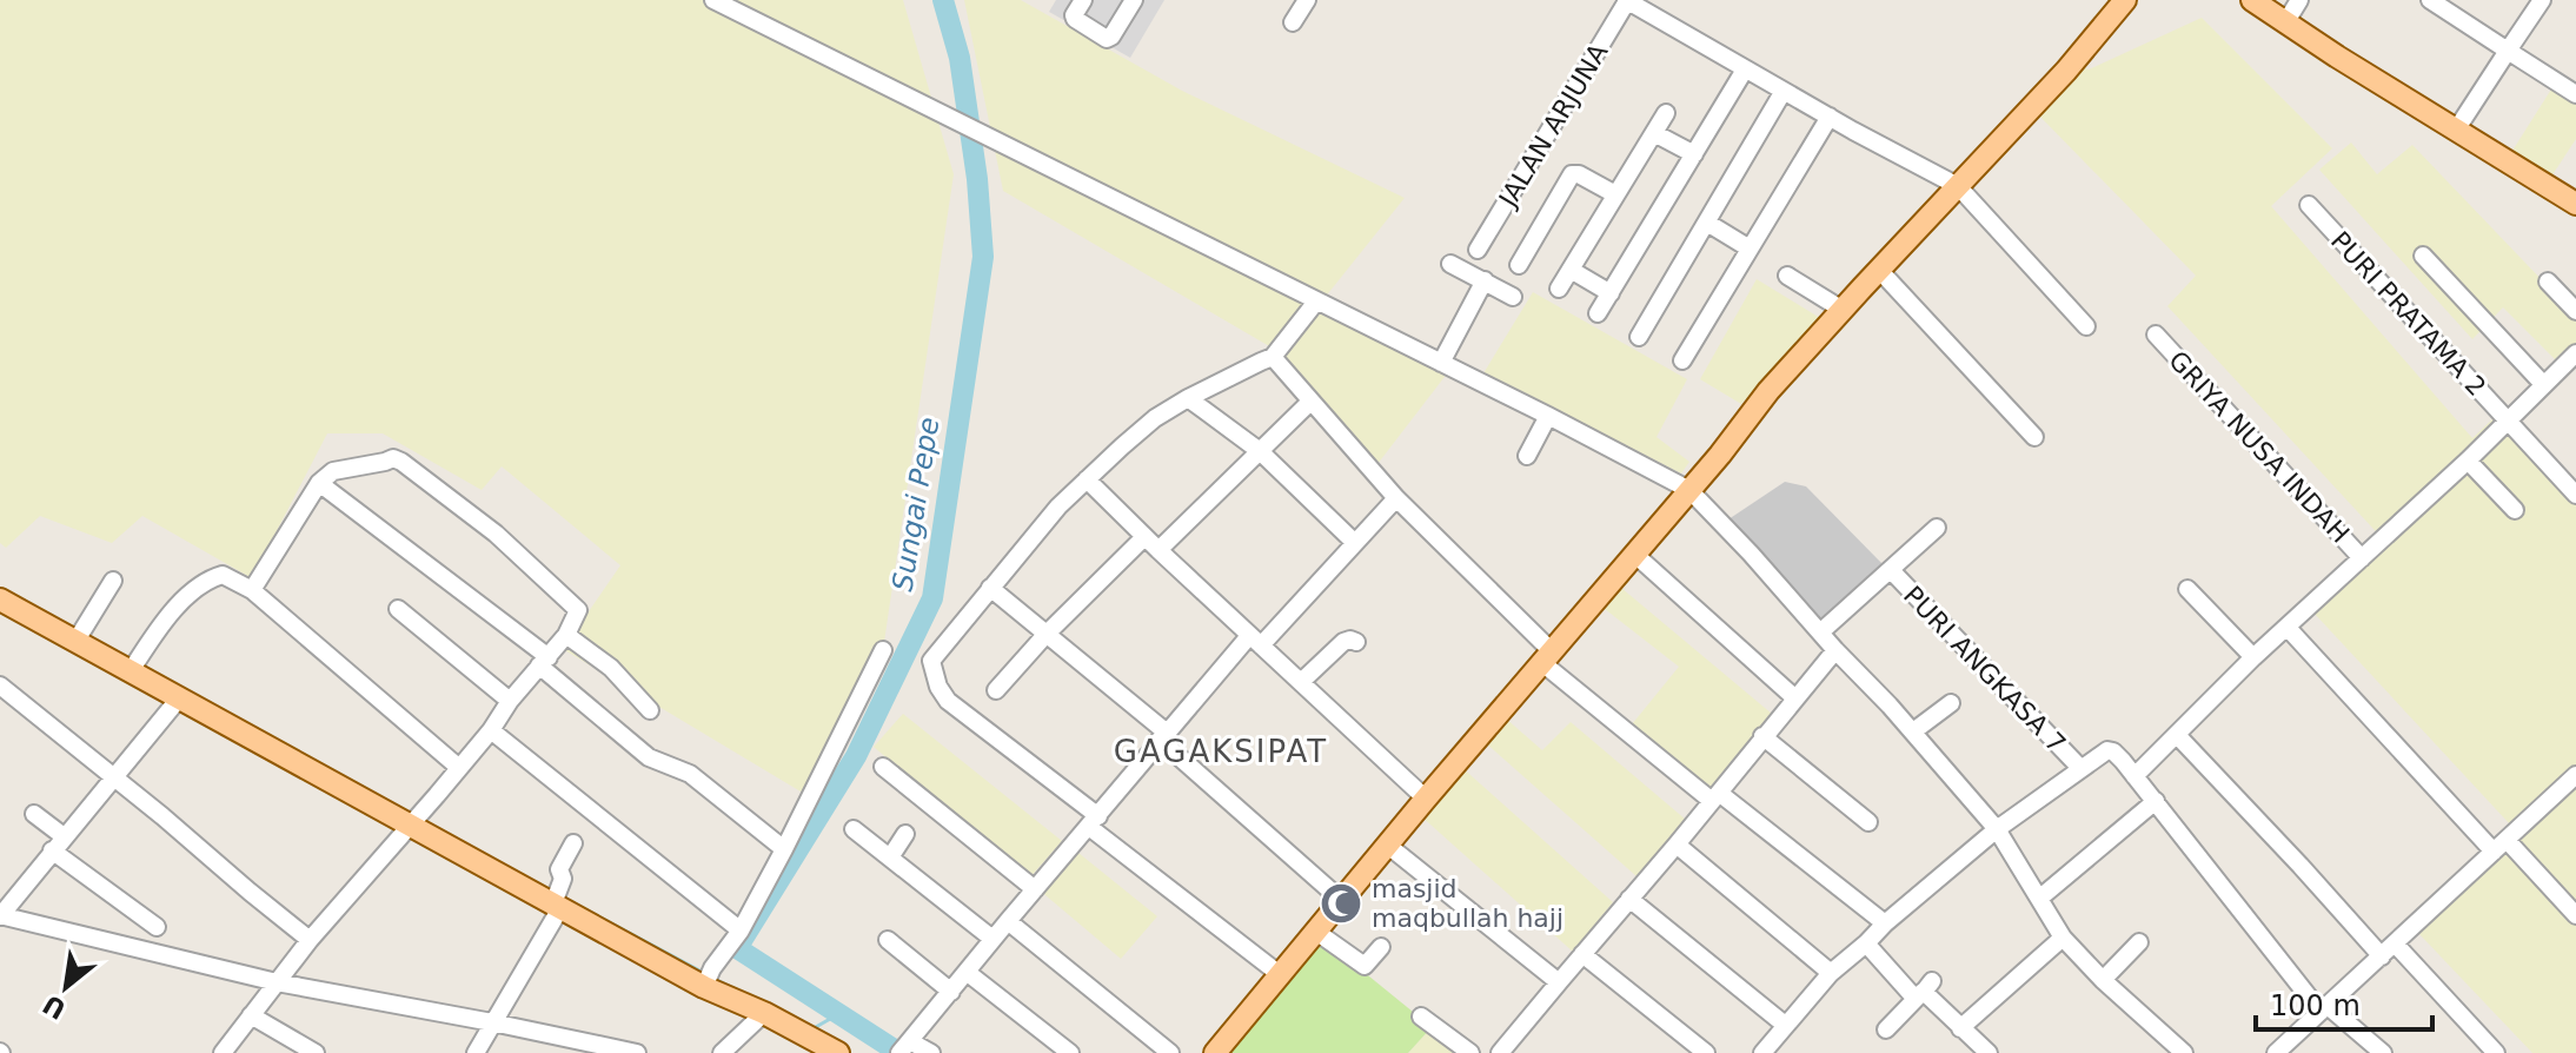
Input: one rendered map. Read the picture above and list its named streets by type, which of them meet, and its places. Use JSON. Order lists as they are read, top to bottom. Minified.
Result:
{"streets":{"street":["JALAN ARJUNA","PURI PRATAMA 2","GRIYA NUSA INDAH","PURI ANGKASA 7"]},"districts":["GAGAKSIPAT"],"water":["Sungai Pepe"],"places":{"mosque":["masjid maqbullah hajj"]},"scale_bar":"100 m","north":"bottom left"}
